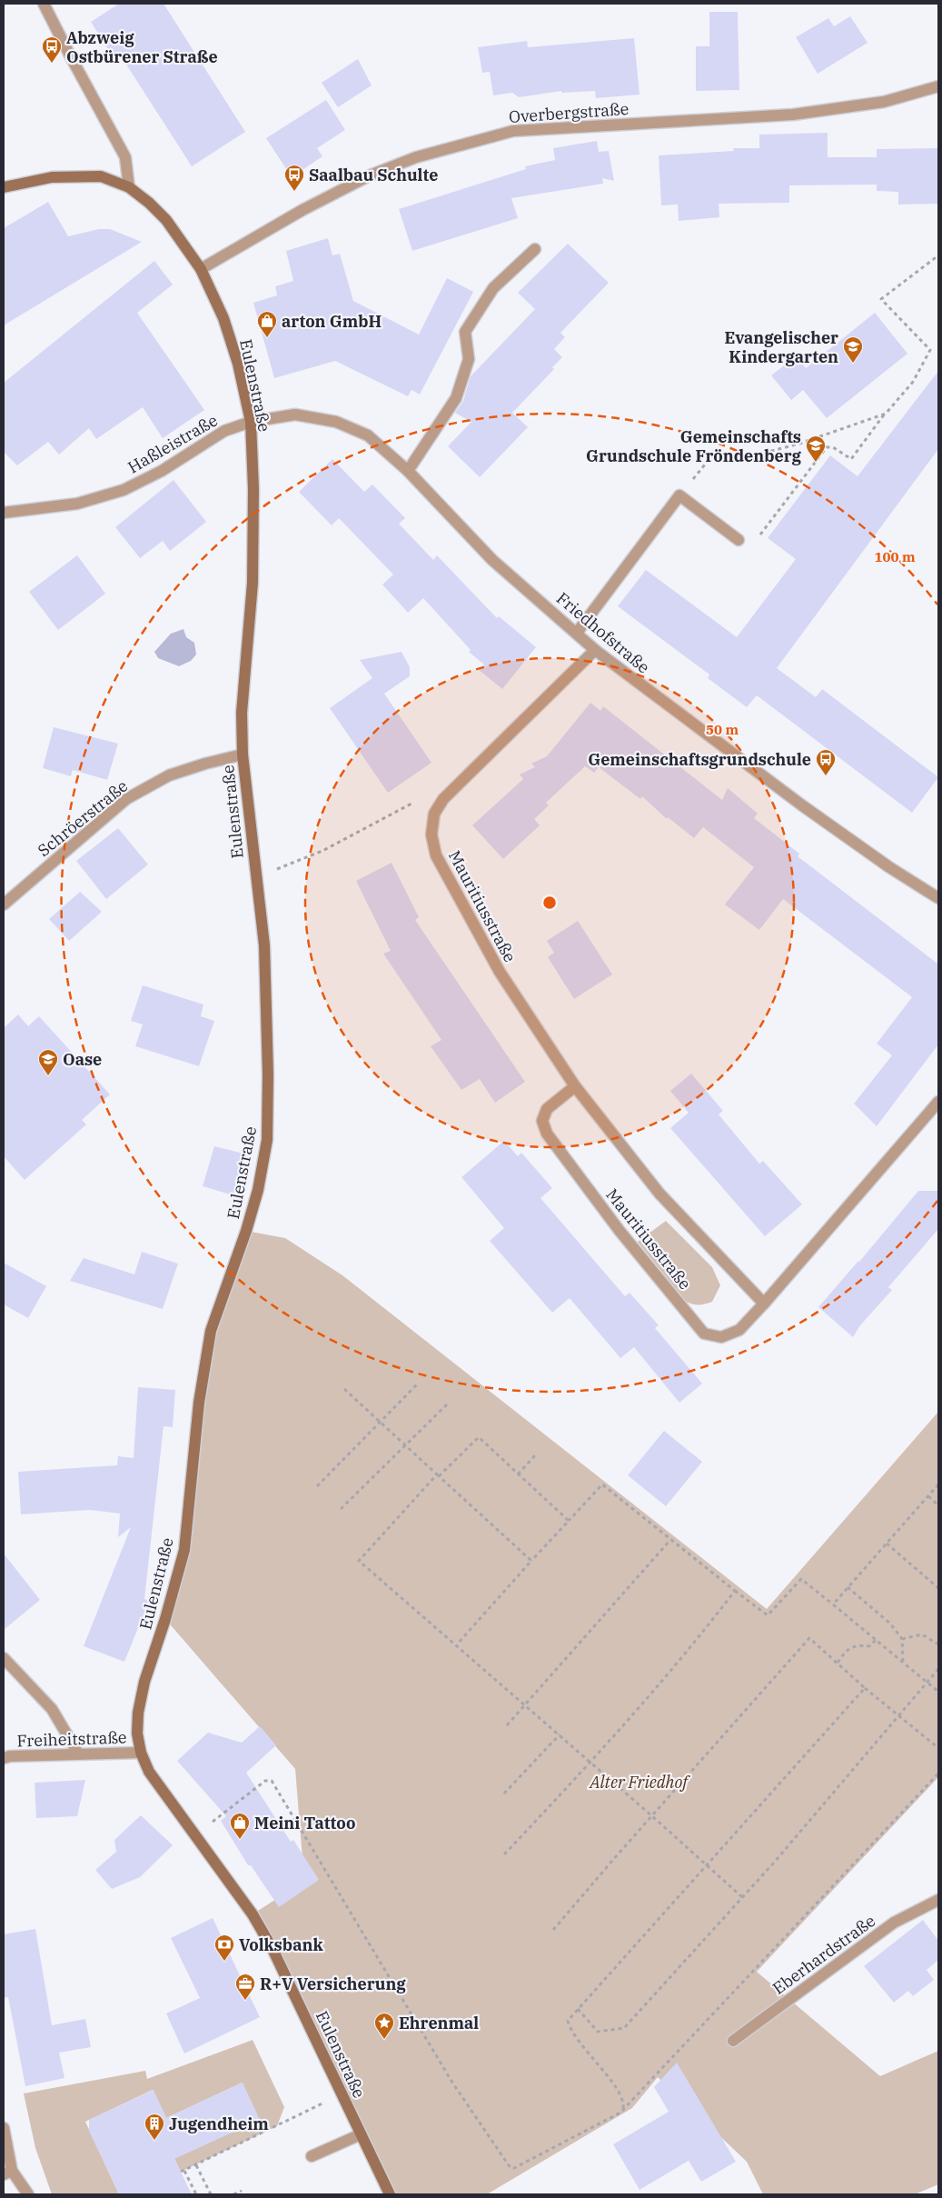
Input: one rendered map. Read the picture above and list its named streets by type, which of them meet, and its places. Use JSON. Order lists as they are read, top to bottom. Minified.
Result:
{"streets":{"main road":["Eulenstraße"],"street":["Overbergstraße","Haßleistraße","Friedhofstraße","Schröerstraße","Mauritiusstraße","Freiheitstraße","Eberhardstraße"]},"crossings":[["Overbergstraße","Eulenstraße"],["Eulenstraße","Haßleistraße"],["Eulenstraße","Friedhofstraße"],["Eulenstraße","Schröerstraße"],["Eulenstraße","Freiheitstraße"],["Haßleistraße","Friedhofstraße"],["Friedhofstraße","Mauritiusstraße"]],"parks":["Alter Friedhof"],"places":{"bus stop":["Abzweig Ostbürener Straße","Saalbau Schulte","Gemeinschaftsgrundschule"],"shop":["arton GmbH","Meini Tattoo"],"school or university":["Evangelischer Kindergarten","Gemeinschafts Grundschule Fröndenberg","Oase"],"bank":["Volksbank"],"office":["R+V Versicherung"],"place":["Ehrenmal"],"building":["Jugendheim"]},"rings":["100 m","50 m"]}
